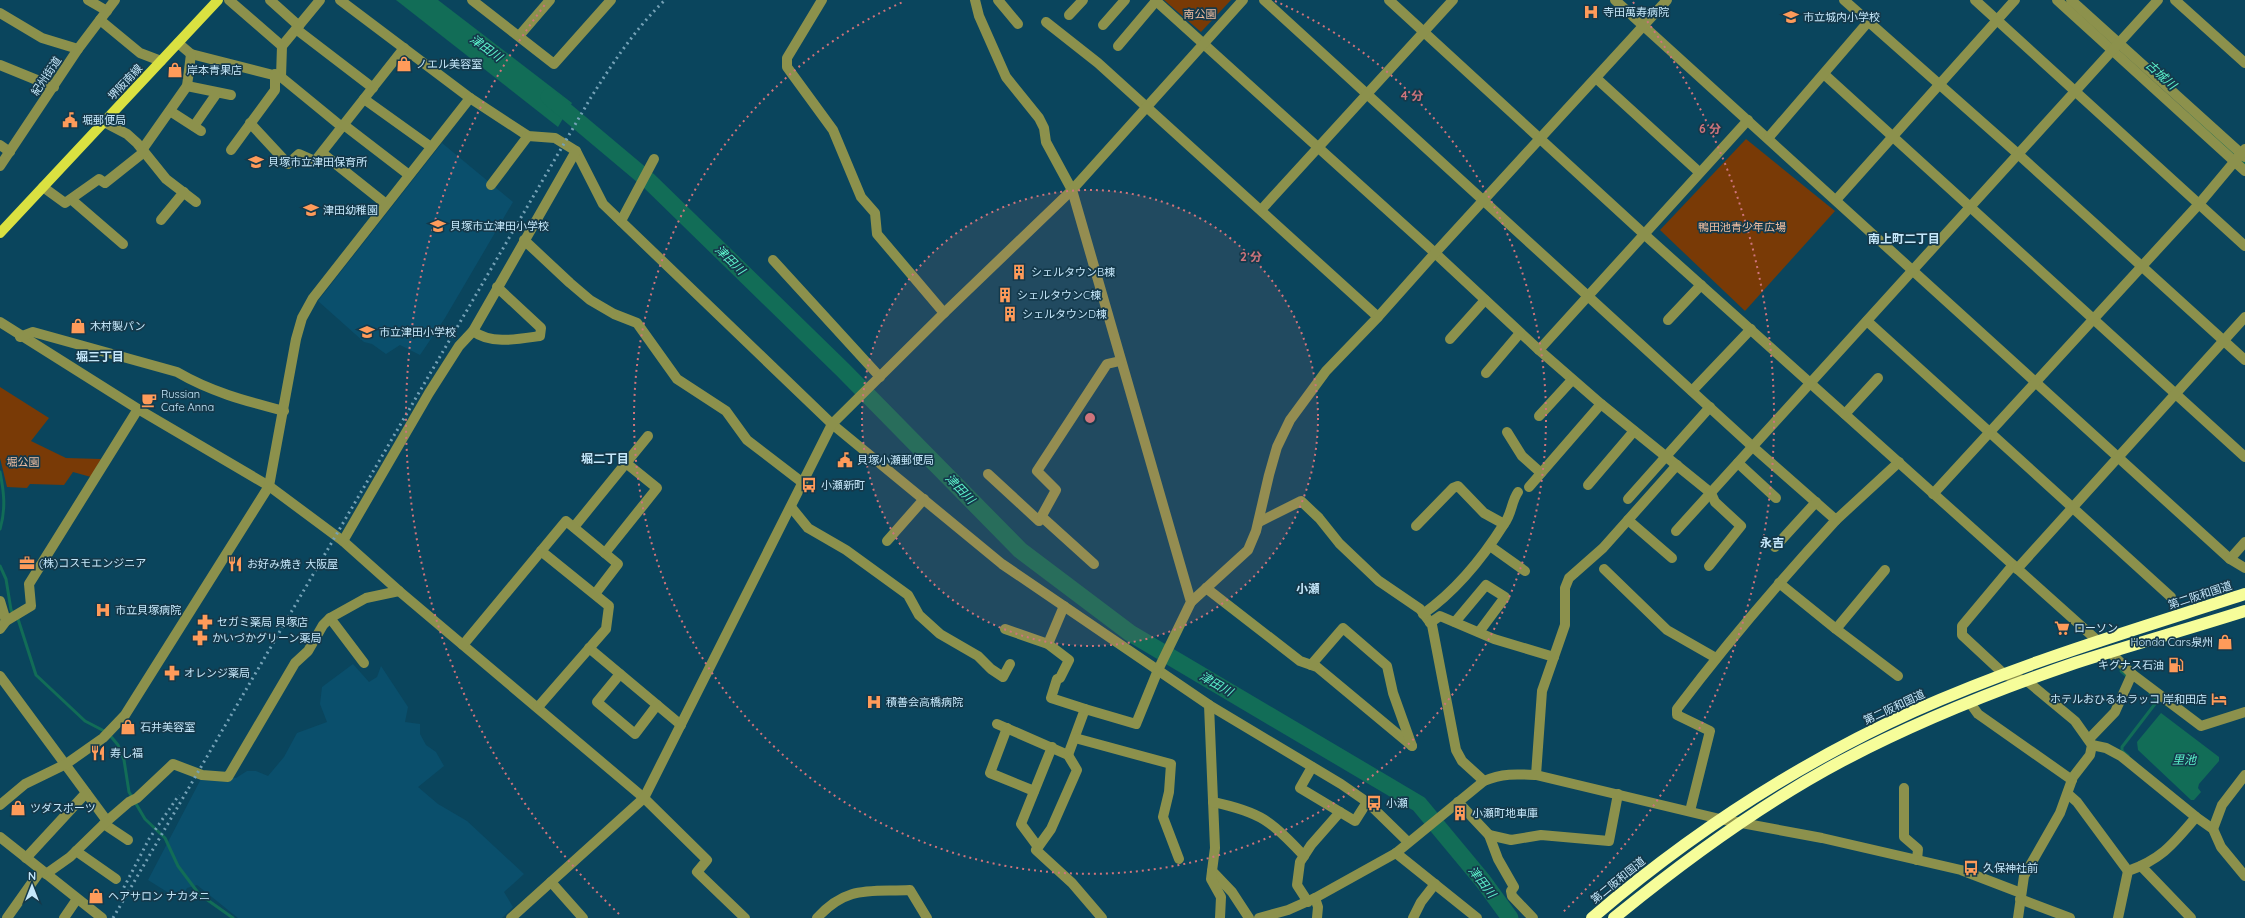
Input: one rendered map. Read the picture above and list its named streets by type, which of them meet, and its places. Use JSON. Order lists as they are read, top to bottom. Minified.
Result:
{"streets":{"highway":["第二阪和国道"],"main road":["堺阪南線"],"street":["紀州街道"]},"districts":["南上町二丁目","堀三丁目","堀二丁目","永吉","小瀬"],"water":["津田川","古城川","里池"],"parks":["南公園","鴨田池青少年広場","堀公園"],"places":{"hospital":["寺田萬寿病院","市立貝塚病院","積善会高橋病院"],"school or university":["市立城内小学校","貝塚市立津田保育所","津田幼稚園","貝塚市立津田小学校","市立津田小学校"],"shop":["ノエル美容室","岸本青果店","木村製パン","Honda Cars泉州","石井美容室","ツダスポーツ","ヘアサロン ナカタニ"],"public building":["堀郵便局","貝塚小瀬郵便局"],"building":["シェルタウンB棟","シェルタウンC棟","シェルタウンD棟","小瀬町地車庫"],"cafe":["Russian Cafe Anna"],"bus stop":["小瀬新町","小瀬","久保神社前"],"office":["(株)コスモエンジニア"],"restaurant":["お好み焼き 大阪屋","寿し福"],"pharmacy":["セガミ薬局 貝塚店","かいづかグリーン薬局","オレンジ薬局"],"supermarket":["ローソン"],"fuel station":["キグナス石油"],"hotel":["ホテルおひるねラッコ 岸和田店"]},"north":"top","rings":["4 分","6 分","2 分"]}
